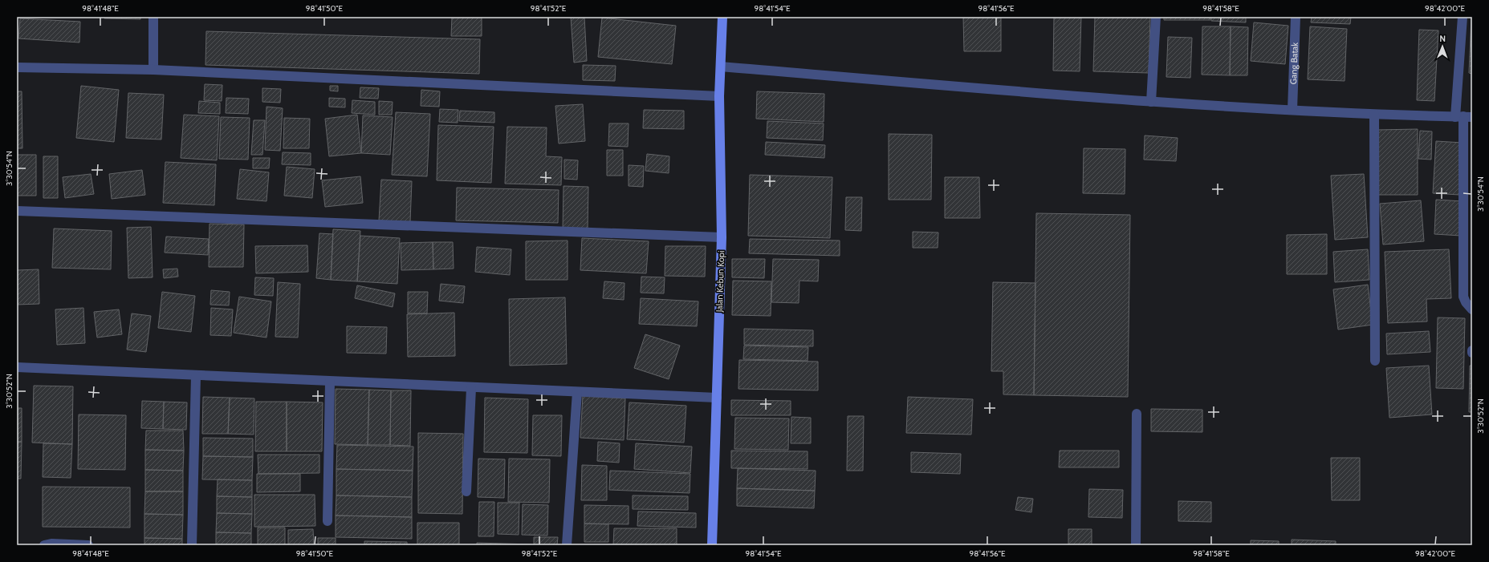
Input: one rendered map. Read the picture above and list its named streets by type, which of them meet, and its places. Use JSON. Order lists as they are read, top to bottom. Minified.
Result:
{"streets":{"main road":["Jalan Kebun Kopi"],"street":["Gang Batak"]},"north":"top","coordinates":["98°41'48\"E","98°41'50\"E","98°41'52\"E","98°41'54\"E","98°41'56\"E","98°41'58\"E","98°42'00\"E","3°30'54\"N","3°30'52\"N"]}
